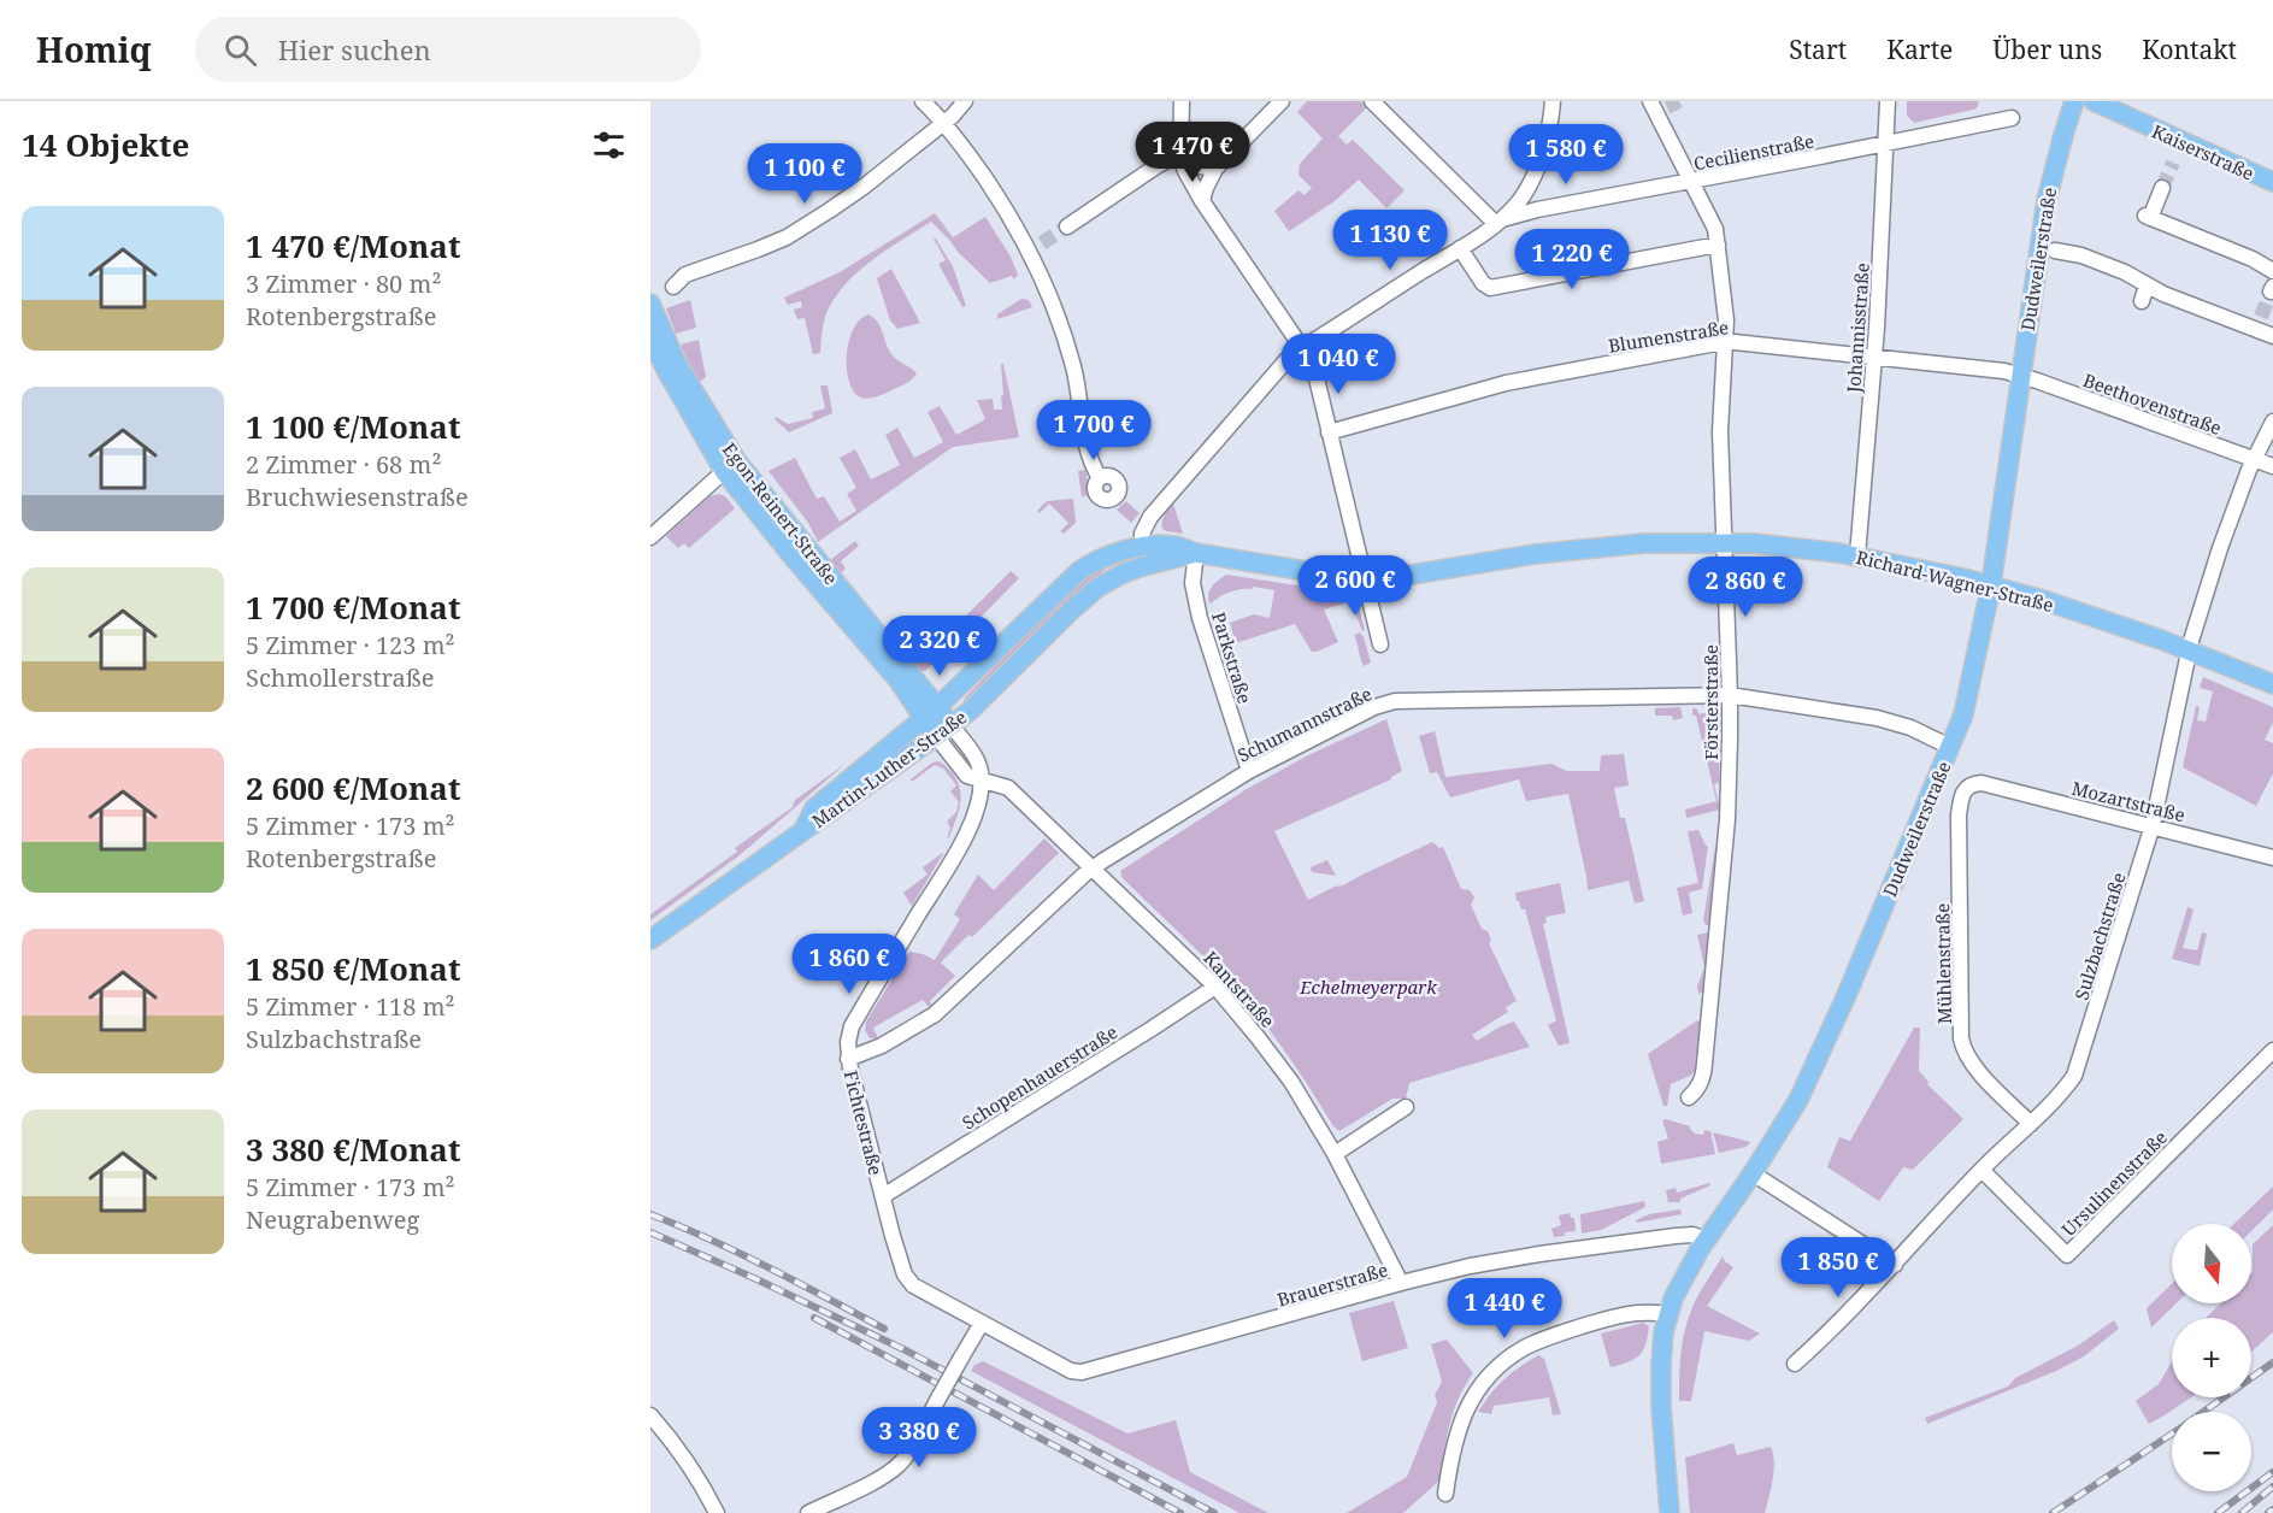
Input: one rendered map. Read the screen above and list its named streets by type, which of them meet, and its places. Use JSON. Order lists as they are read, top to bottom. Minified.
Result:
{"streets":{"main road":["Kaiserstraße","Dudweilerstraße","Egon-Reinert-Straße","Richard-Wagner-Straße","Martin-Luther-Straße"],"street":["Cecilienstraße","Johannisstraße","Blumenstraße","Beethovenstraße","Parkstraße","Försterstraße","Schumannstraße","Mozartstraße","Sulzbachstraße","Mühlenstraße","Kantstraße","Schopenhauerstraße","Fichtestraße","Ursulinenstraße","Brauerstraße"]},"crossings":[["Cecilienstraße","Johannisstraße"],["Cecilienstraße","Försterstraße"],["Dudweilerstraße","Blumenstraße"],["Dudweilerstraße","Beethovenstraße"],["Dudweilerstraße","Richard-Wagner-Straße"],["Dudweilerstraße","Schumannstraße"],["Dudweilerstraße","Brauerstraße"],["Johannisstraße","Blumenstraße"],["Johannisstraße","Richard-Wagner-Straße"],["Blumenstraße","Beethovenstraße"],["Blumenstraße","Försterstraße"],["Beethovenstraße","Sulzbachstraße"],["Egon-Reinert-Straße","Martin-Luther-Straße"],["Richard-Wagner-Straße","Parkstraße"],["Richard-Wagner-Straße","Försterstraße"],["Richard-Wagner-Straße","Martin-Luther-Straße"],["Richard-Wagner-Straße","Sulzbachstraße"],["Parkstraße","Schumannstraße"],["Parkstraße","Martin-Luther-Straße"],["Försterstraße","Schumannstraße"],["Schumannstraße","Kantstraße"],["Schumannstraße","Fichtestraße"],["Mozartstraße","Sulzbachstraße"],["Mozartstraße","Mühlenstraße"],["Sulzbachstraße","Mühlenstraße"],["Sulzbachstraße","Ursulinenstraße"],["Kantstraße","Schopenhauerstraße"],["Kantstraße","Fichtestraße"],["Kantstraße","Brauerstraße"],["Schopenhauerstraße","Fichtestraße"],["Fichtestraße","Brauerstraße"]],"parks":["Echelmeyerpark"],"north":"bottom","page":{"header":"Homiq","search":"Hier suchen","nav":["Start","Karte","Über uns","Kontakt"],"heading":"14 Objekte","price":["1 470 €","1 580 €","1 100 €","1 130 €","1 220 €","1 040 €","1 700 €","2 600 €","2 860 €","2 320 €","1 860 €","1 850 €","1 440 €","3 380 €"],"list":[{"name":"1 470 €/Monat","note":"3 Zimmer · 80 m² · Rotenbergstraße"},{"name":"1 100 €/Monat","note":"2 Zimmer · 68 m² · Bruchwiesenstraße"},{"name":"1 700 €/Monat","note":"5 Zimmer · 123 m² · Schmollerstraße"},{"name":"2 600 €/Monat","note":"5 Zimmer · 173 m² · Rotenbergstraße"},{"name":"1 850 €/Monat","note":"5 Zimmer · 118 m² · Sulzbachstraße"},{"name":"3 380 €/Monat","note":"5 Zimmer · 173 m² · Neugrabenweg"}],"map_buttons":["+","−"]}}
